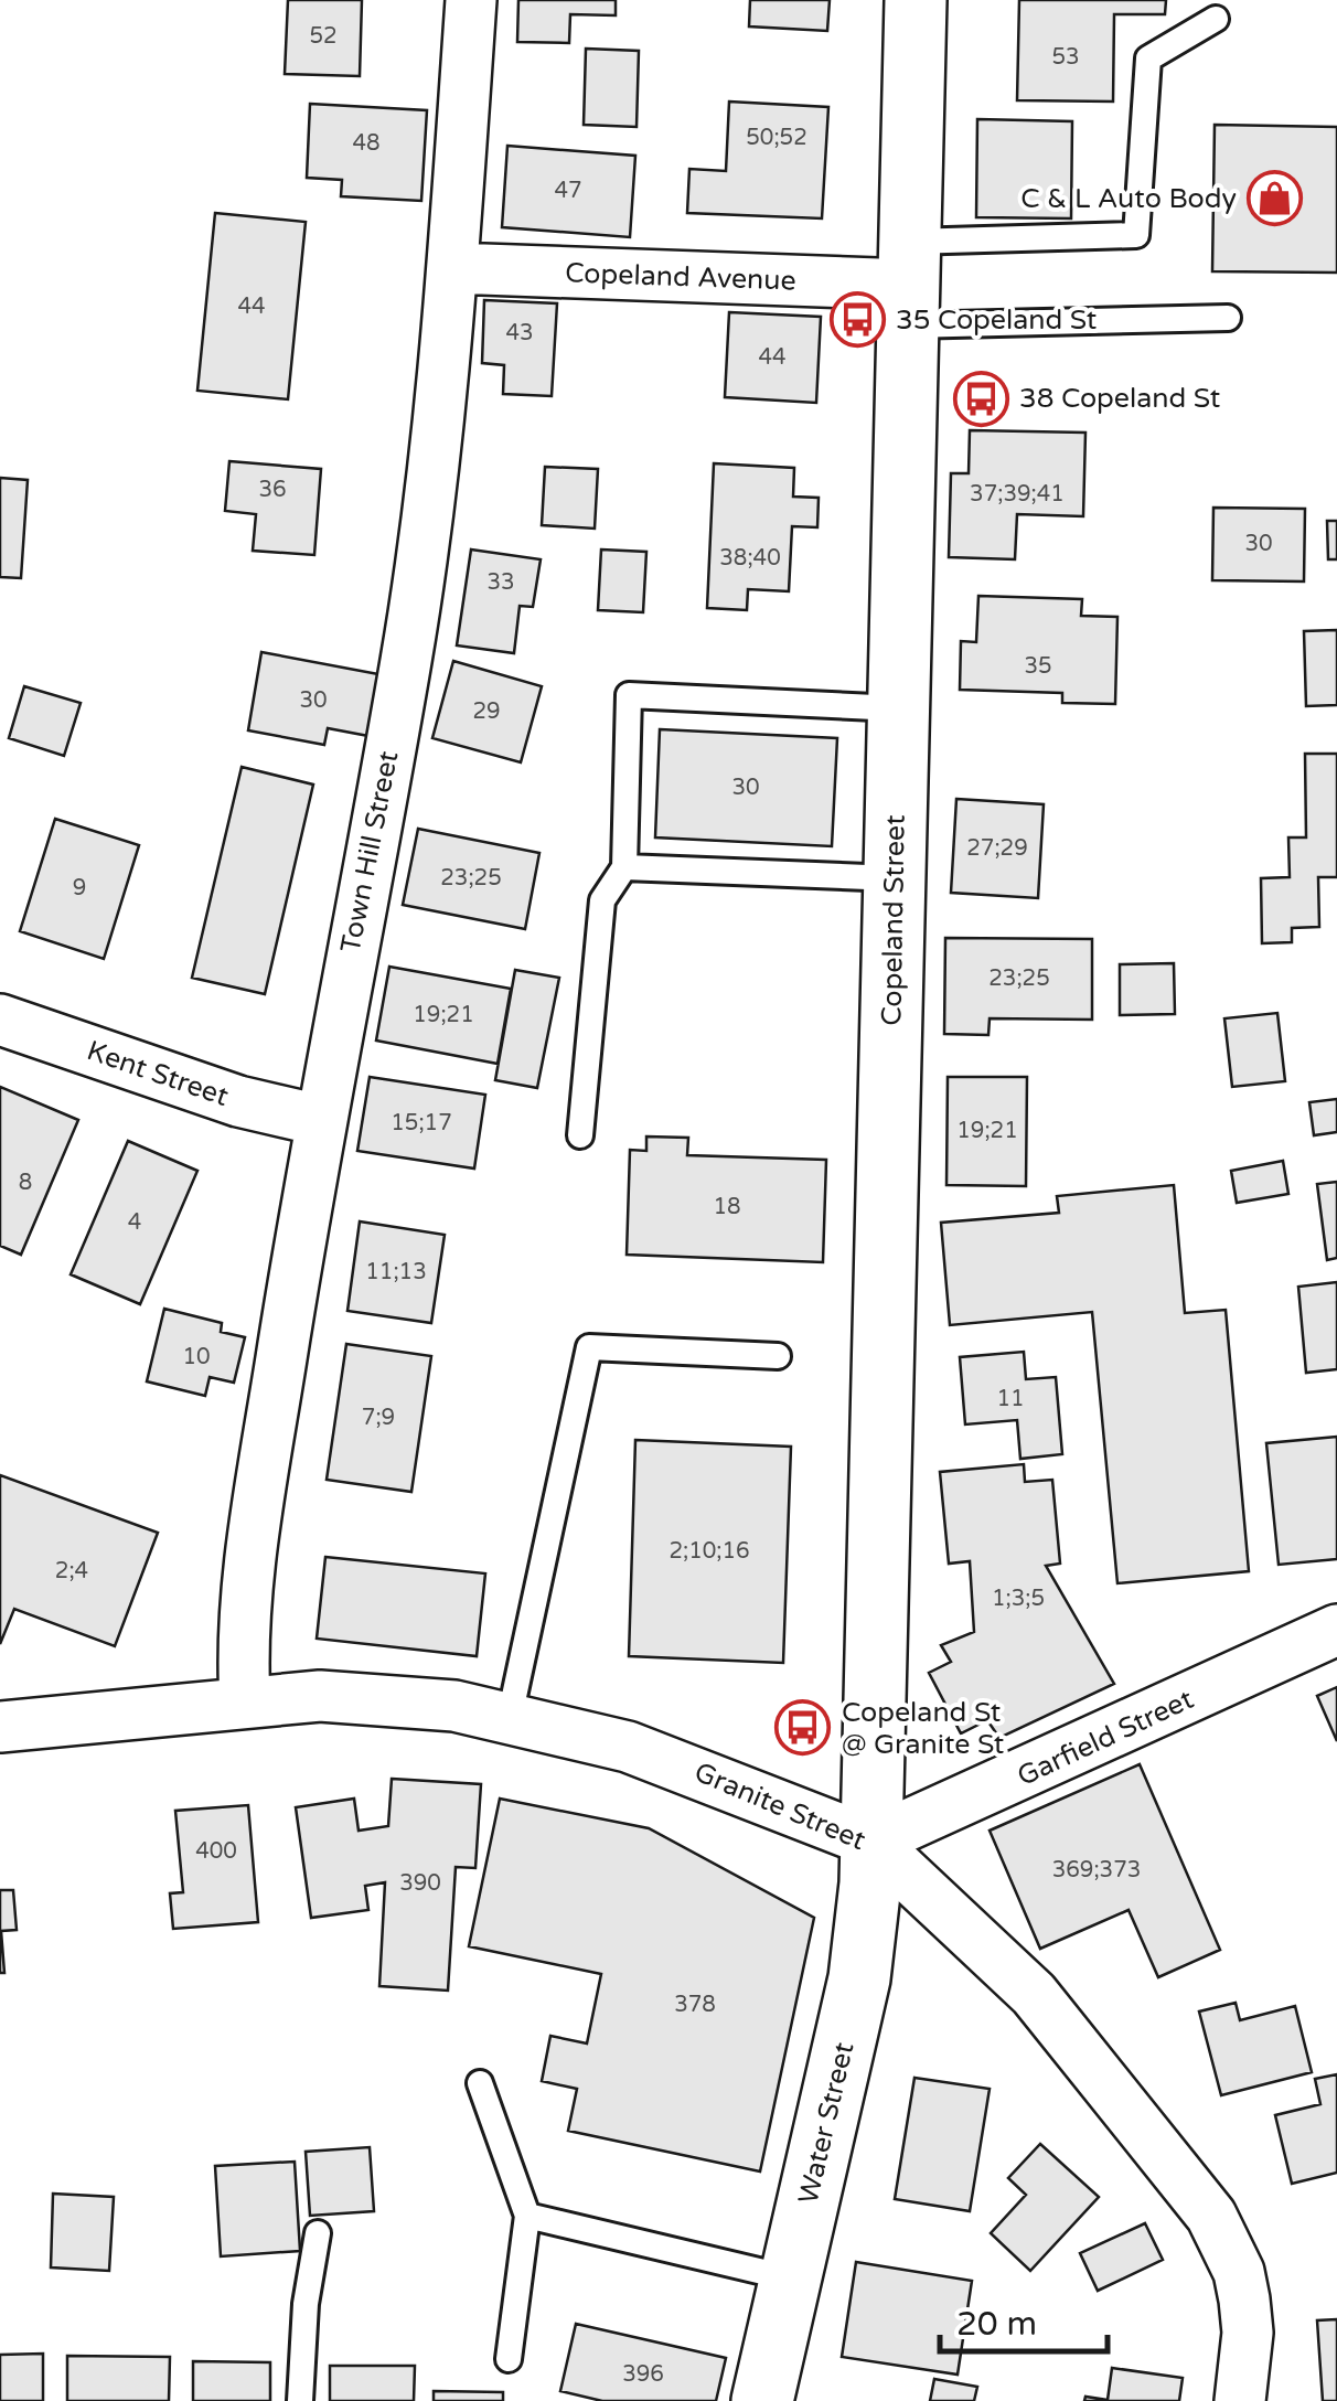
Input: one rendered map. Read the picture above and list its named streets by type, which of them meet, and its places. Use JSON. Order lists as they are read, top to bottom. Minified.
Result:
{"streets":{"main road":["Copeland Street","Water Street"],"street":["Copeland Avenue","Town Hill Street","Kent Street","Garfield Street","Granite Street"]},"crossings":[["Copeland Avenue","Town Hill Street"],["Copeland Avenue","Copeland Street"],["Town Hill Street","Kent Street"],["Town Hill Street","Granite Street"],["Copeland Street","Garfield Street"],["Copeland Street","Granite Street"],["Copeland Street","Water Street"],["Garfield Street","Granite Street"],["Garfield Street","Water Street"],["Granite Street","Water Street"]],"places":{"shop":["C & L Auto Body"],"bus stop":["35 Copeland St","38 Copeland St","Copeland St @ Granite St"]},"house_numbers":["52","53","50;52","48","47","44","43","44","36","37;39;41","30","38;40","33","35","30","29","30","27;29","23;25","9","23;25","19;21","15;17","19;21","8","18","4","11;13","10","11","7;9","2;10;16","2;4","1;3;5","400","369;373","390","378","396"],"scale_bar":"20 m"}
